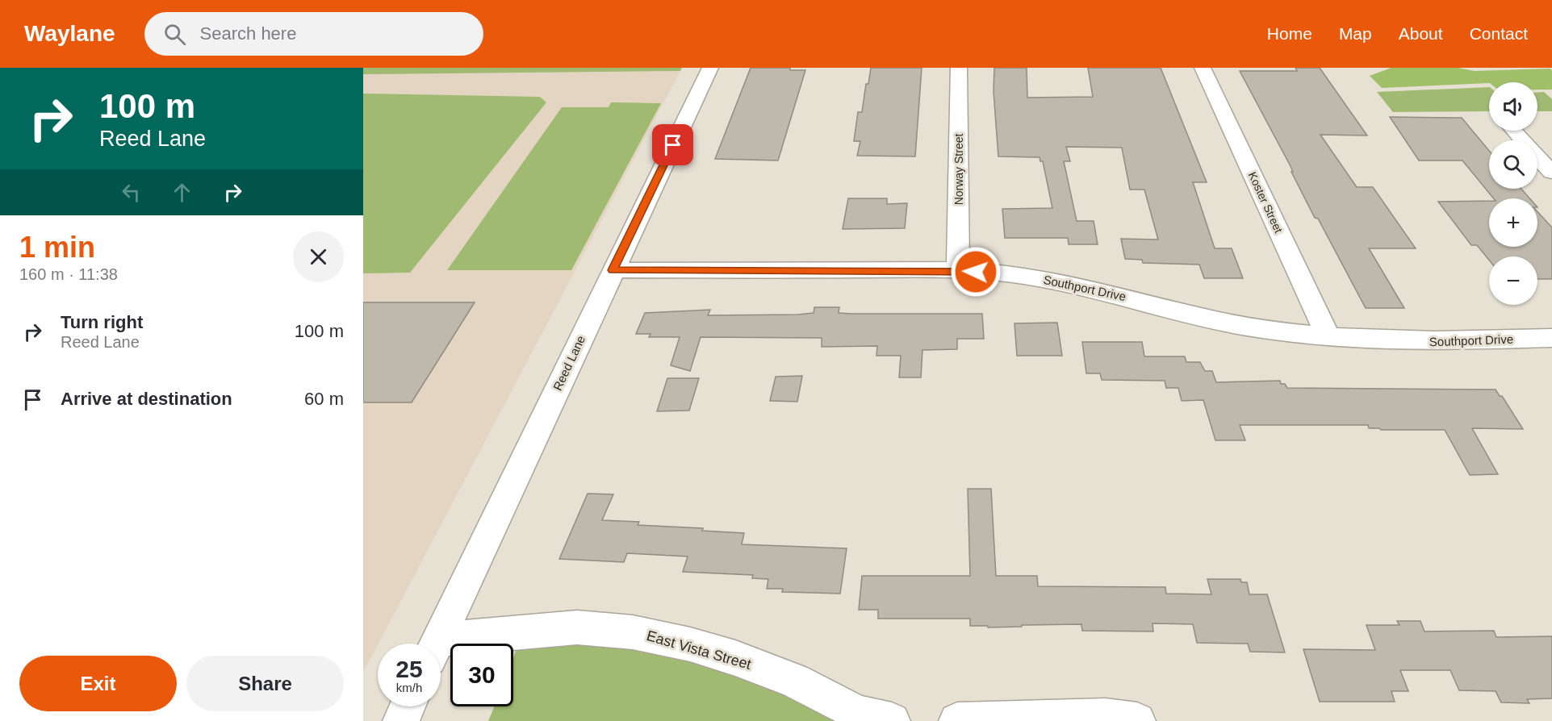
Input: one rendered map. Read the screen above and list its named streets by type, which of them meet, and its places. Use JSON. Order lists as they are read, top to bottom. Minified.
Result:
{"streets":{"street":["Norway Street","Koster Street","Southport Drive","Reed Lane","East Vista Street"]},"crossings":[["Norway Street","Southport Drive"],["Koster Street","Southport Drive"],["Southport Drive","Reed Lane"]],"page":{"header":"Waylane","search":"Search here","nav":["Home","Map","About","Contact"],"turn":["100 m","Reed Lane"],"map_buttons":["+","−"],"heading":["1 min","160 m · 11:38"],"list":[{"name":"Turn right","note":"Reed Lane","value":"100 m"},{"name":"Arrive at destination","value":"60 m"}],"speed":"25 km/h","limit":"30","buttons":["Exit","Share"]}}
